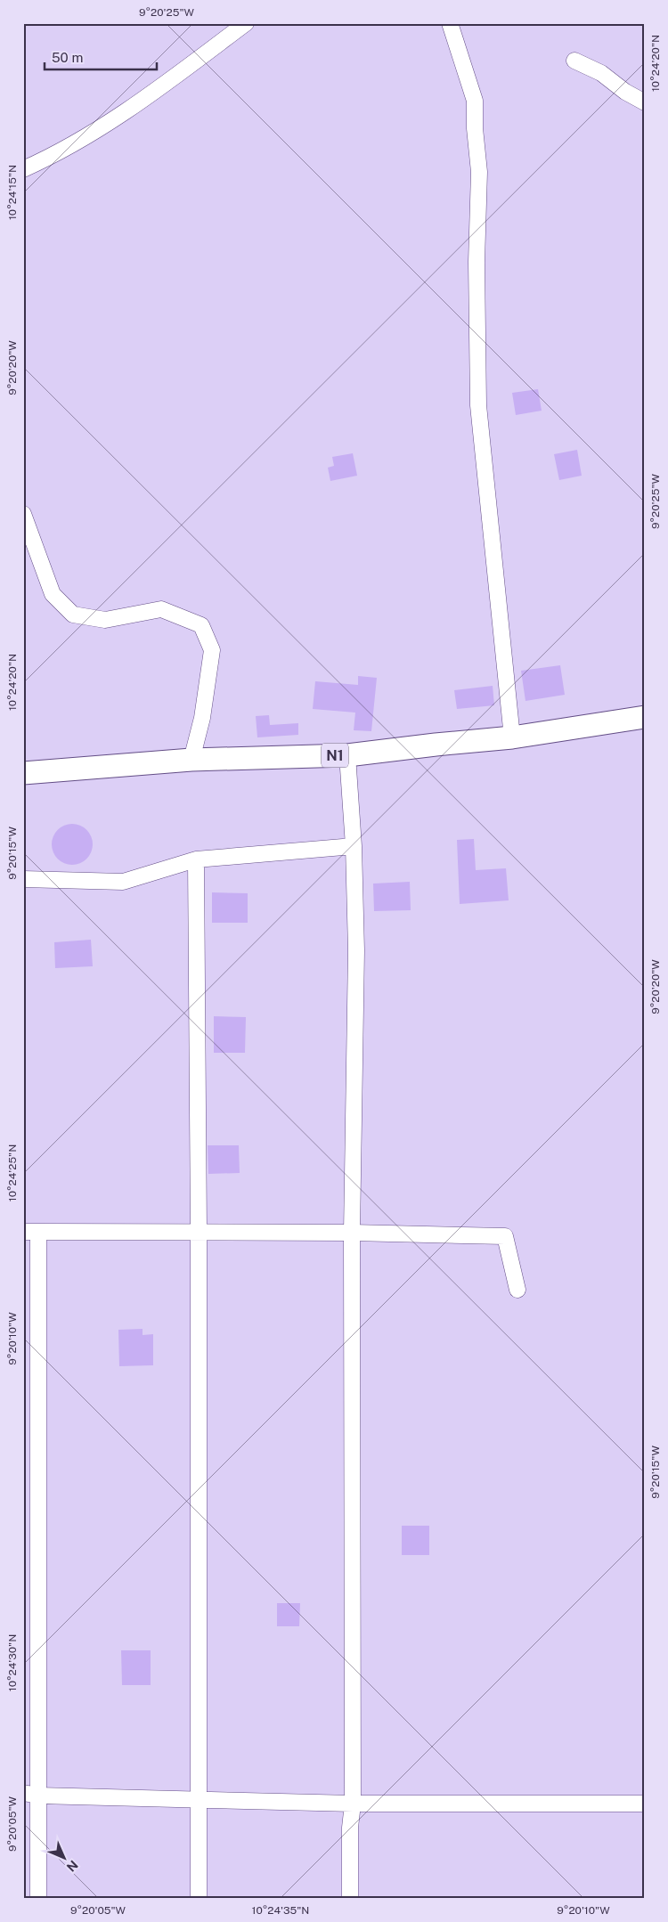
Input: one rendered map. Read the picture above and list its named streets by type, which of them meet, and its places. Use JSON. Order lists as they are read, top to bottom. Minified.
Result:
{"streets":{"highway":["N1"]},"scale_bar":"50 m","north":"bottom right","coordinates":["9°20'25\"W","10°24'20\"N","10°24'15\"N","9°20'20\"W","9°20'15\"W","10°24'25\"N","9°20'10\"W","10°24'30\"N","9°20'05\"W","10°24'35\"N"]}
